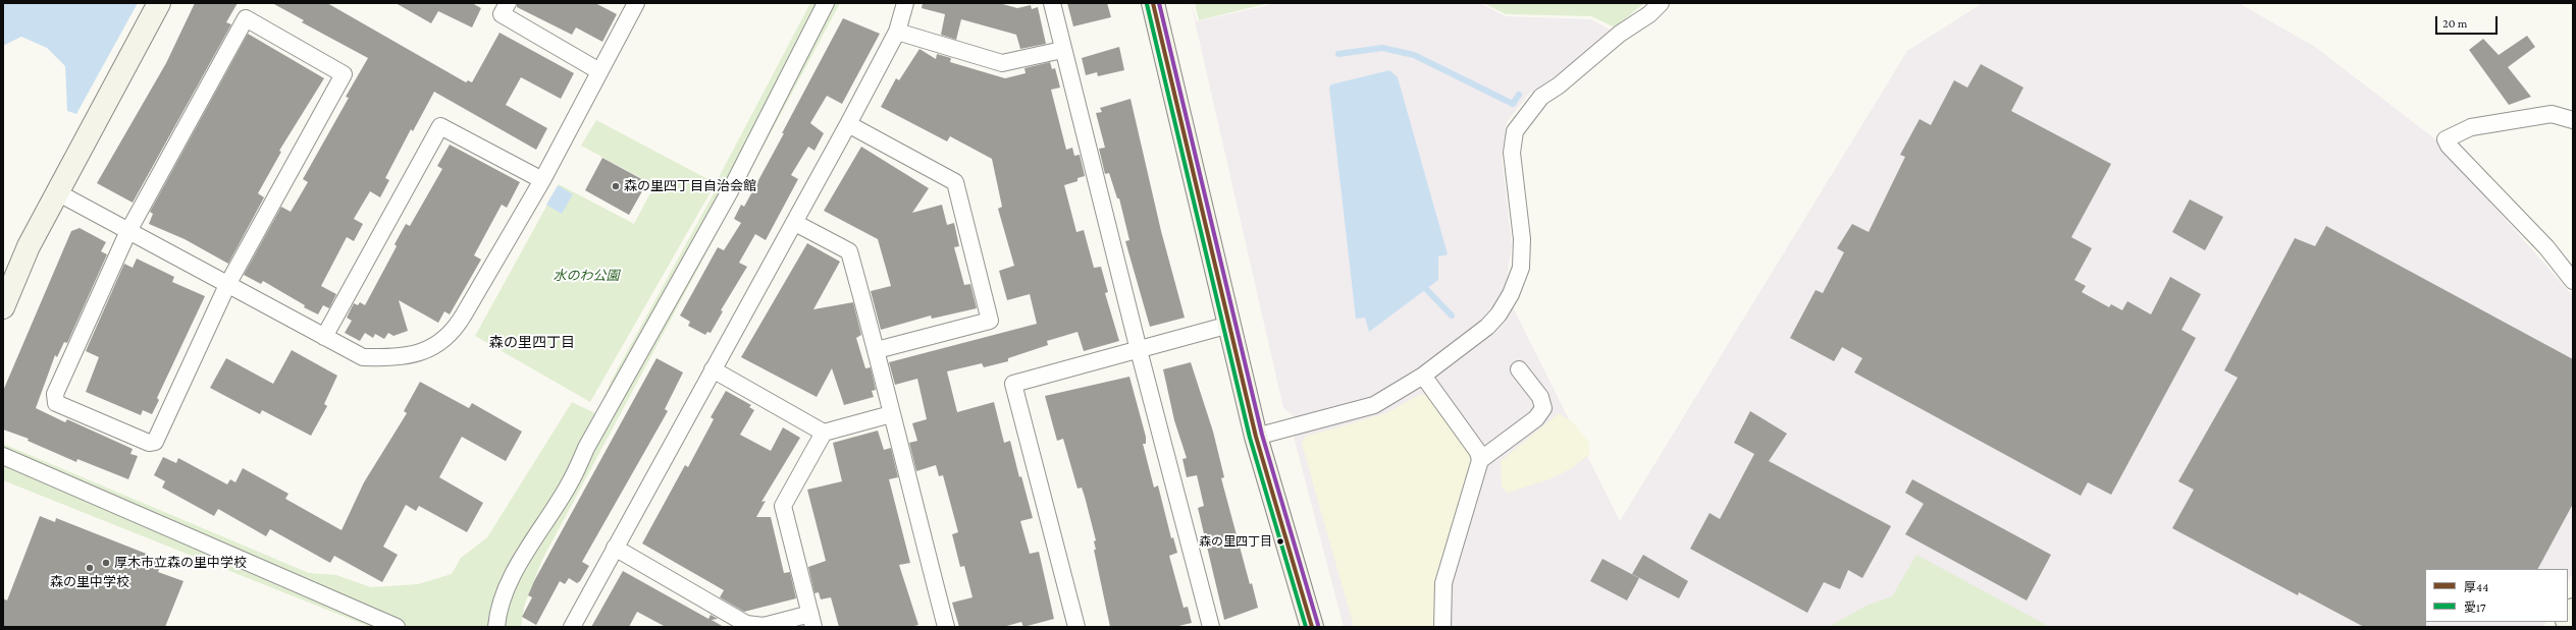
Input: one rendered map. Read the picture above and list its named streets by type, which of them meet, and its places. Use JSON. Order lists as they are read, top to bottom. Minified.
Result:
{"districts":["森の里四丁目"],"parks":["水のわ公園"],"places":["森の里四丁目自治会館","森の里四丁目","厚木市立森の里中学校","森の里中学校"],"lines":["transit line 厚44","transit line 愛17"],"legend":["厚44","愛17"],"scale_bar":"20 m"}
